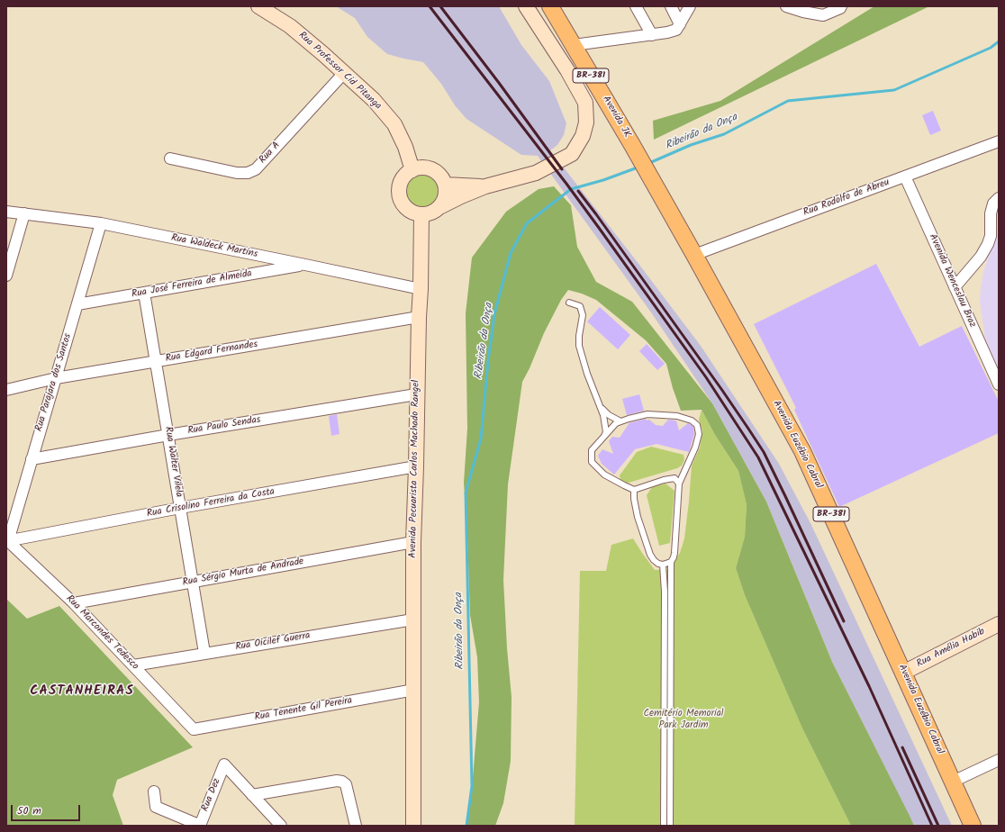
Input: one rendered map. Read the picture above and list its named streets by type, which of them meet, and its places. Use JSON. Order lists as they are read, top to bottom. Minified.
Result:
{"streets":{"main road":["BR-381","Avenida JK","Avenida Euzébio Cabral"],"street":["Rua Professor Cid Pitanga","Rua A","Rua Rodolfo de Abreu","Rua Waldeck Martins","Avenida Wenceslau Braz","Rua José Ferreira de Almeida","Rua Edgard Fernandes","Rua Parajara dos Santos","Rua Paulo Sendas","Rua Walter Vilela","Avenida Pecuarista Carlos Machado Rangel","Rua Crisolino Ferreira da Costa","Rua Sérgio Murta de Andrade","Rua Marcondes Tedesco","Rua Oicilef Guerra","Rua Amélia Habib","Rua Tenente Gil Pereira","Rua Dez"]},"crossings":[["Rua Professor Cid Pitanga","Rua A"],["Rua Professor Cid Pitanga","Avenida Pecuarista Carlos Machado Rangel"],["Avenida JK","Avenida Euzébio Cabral"],["Rua Rodolfo de Abreu","Avenida Wenceslau Braz"],["Rua Rodolfo de Abreu","Avenida Euzébio Cabral"],["Rua Waldeck Martins","Rua José Ferreira de Almeida"],["Rua Waldeck Martins","Rua Parajara dos Santos"],["Rua Waldeck Martins","Avenida Pecuarista Carlos Machado Rangel"],["Rua José Ferreira de Almeida","Rua Parajara dos Santos"],["Rua José Ferreira de Almeida","Rua Walter Vilela"],["Rua Edgard Fernandes","Rua Parajara dos Santos"],["Rua Edgard Fernandes","Rua Walter Vilela"],["Rua Edgard Fernandes","Avenida Pecuarista Carlos Machado Rangel"],["Rua Parajara dos Santos","Rua Paulo Sendas"],["Rua Parajara dos Santos","Rua Crisolino Ferreira da Costa"],["Rua Parajara dos Santos","Rua Marcondes Tedesco"],["Rua Paulo Sendas","Rua Walter Vilela"],["Rua Paulo Sendas","Avenida Pecuarista Carlos Machado Rangel"],["Avenida Euzébio Cabral","Rua Amélia Habib"],["Rua Walter Vilela","Rua Crisolino Ferreira da Costa"],["Rua Walter Vilela","Rua Sérgio Murta de Andrade"],["Rua Walter Vilela","Rua Oicilef Guerra"],["Avenida Pecuarista Carlos Machado Rangel","Rua Crisolino Ferreira da Costa"],["Avenida Pecuarista Carlos Machado Rangel","Rua Sérgio Murta de Andrade"],["Avenida Pecuarista Carlos Machado Rangel","Rua Oicilef Guerra"],["Avenida Pecuarista Carlos Machado Rangel","Rua Tenente Gil Pereira"],["Rua Crisolino Ferreira da Costa","Rua Marcondes Tedesco"],["Rua Sérgio Murta de Andrade","Rua Marcondes Tedesco"],["Rua Marcondes Tedesco","Rua Oicilef Guerra"],["Rua Marcondes Tedesco","Rua Tenente Gil Pereira"]],"districts":["CASTANHEIRAS"],"water":["Ribeirão da Onça"],"parks":["Cemitério Memorial Park Jardim"],"scale_bar":"50 m"}
